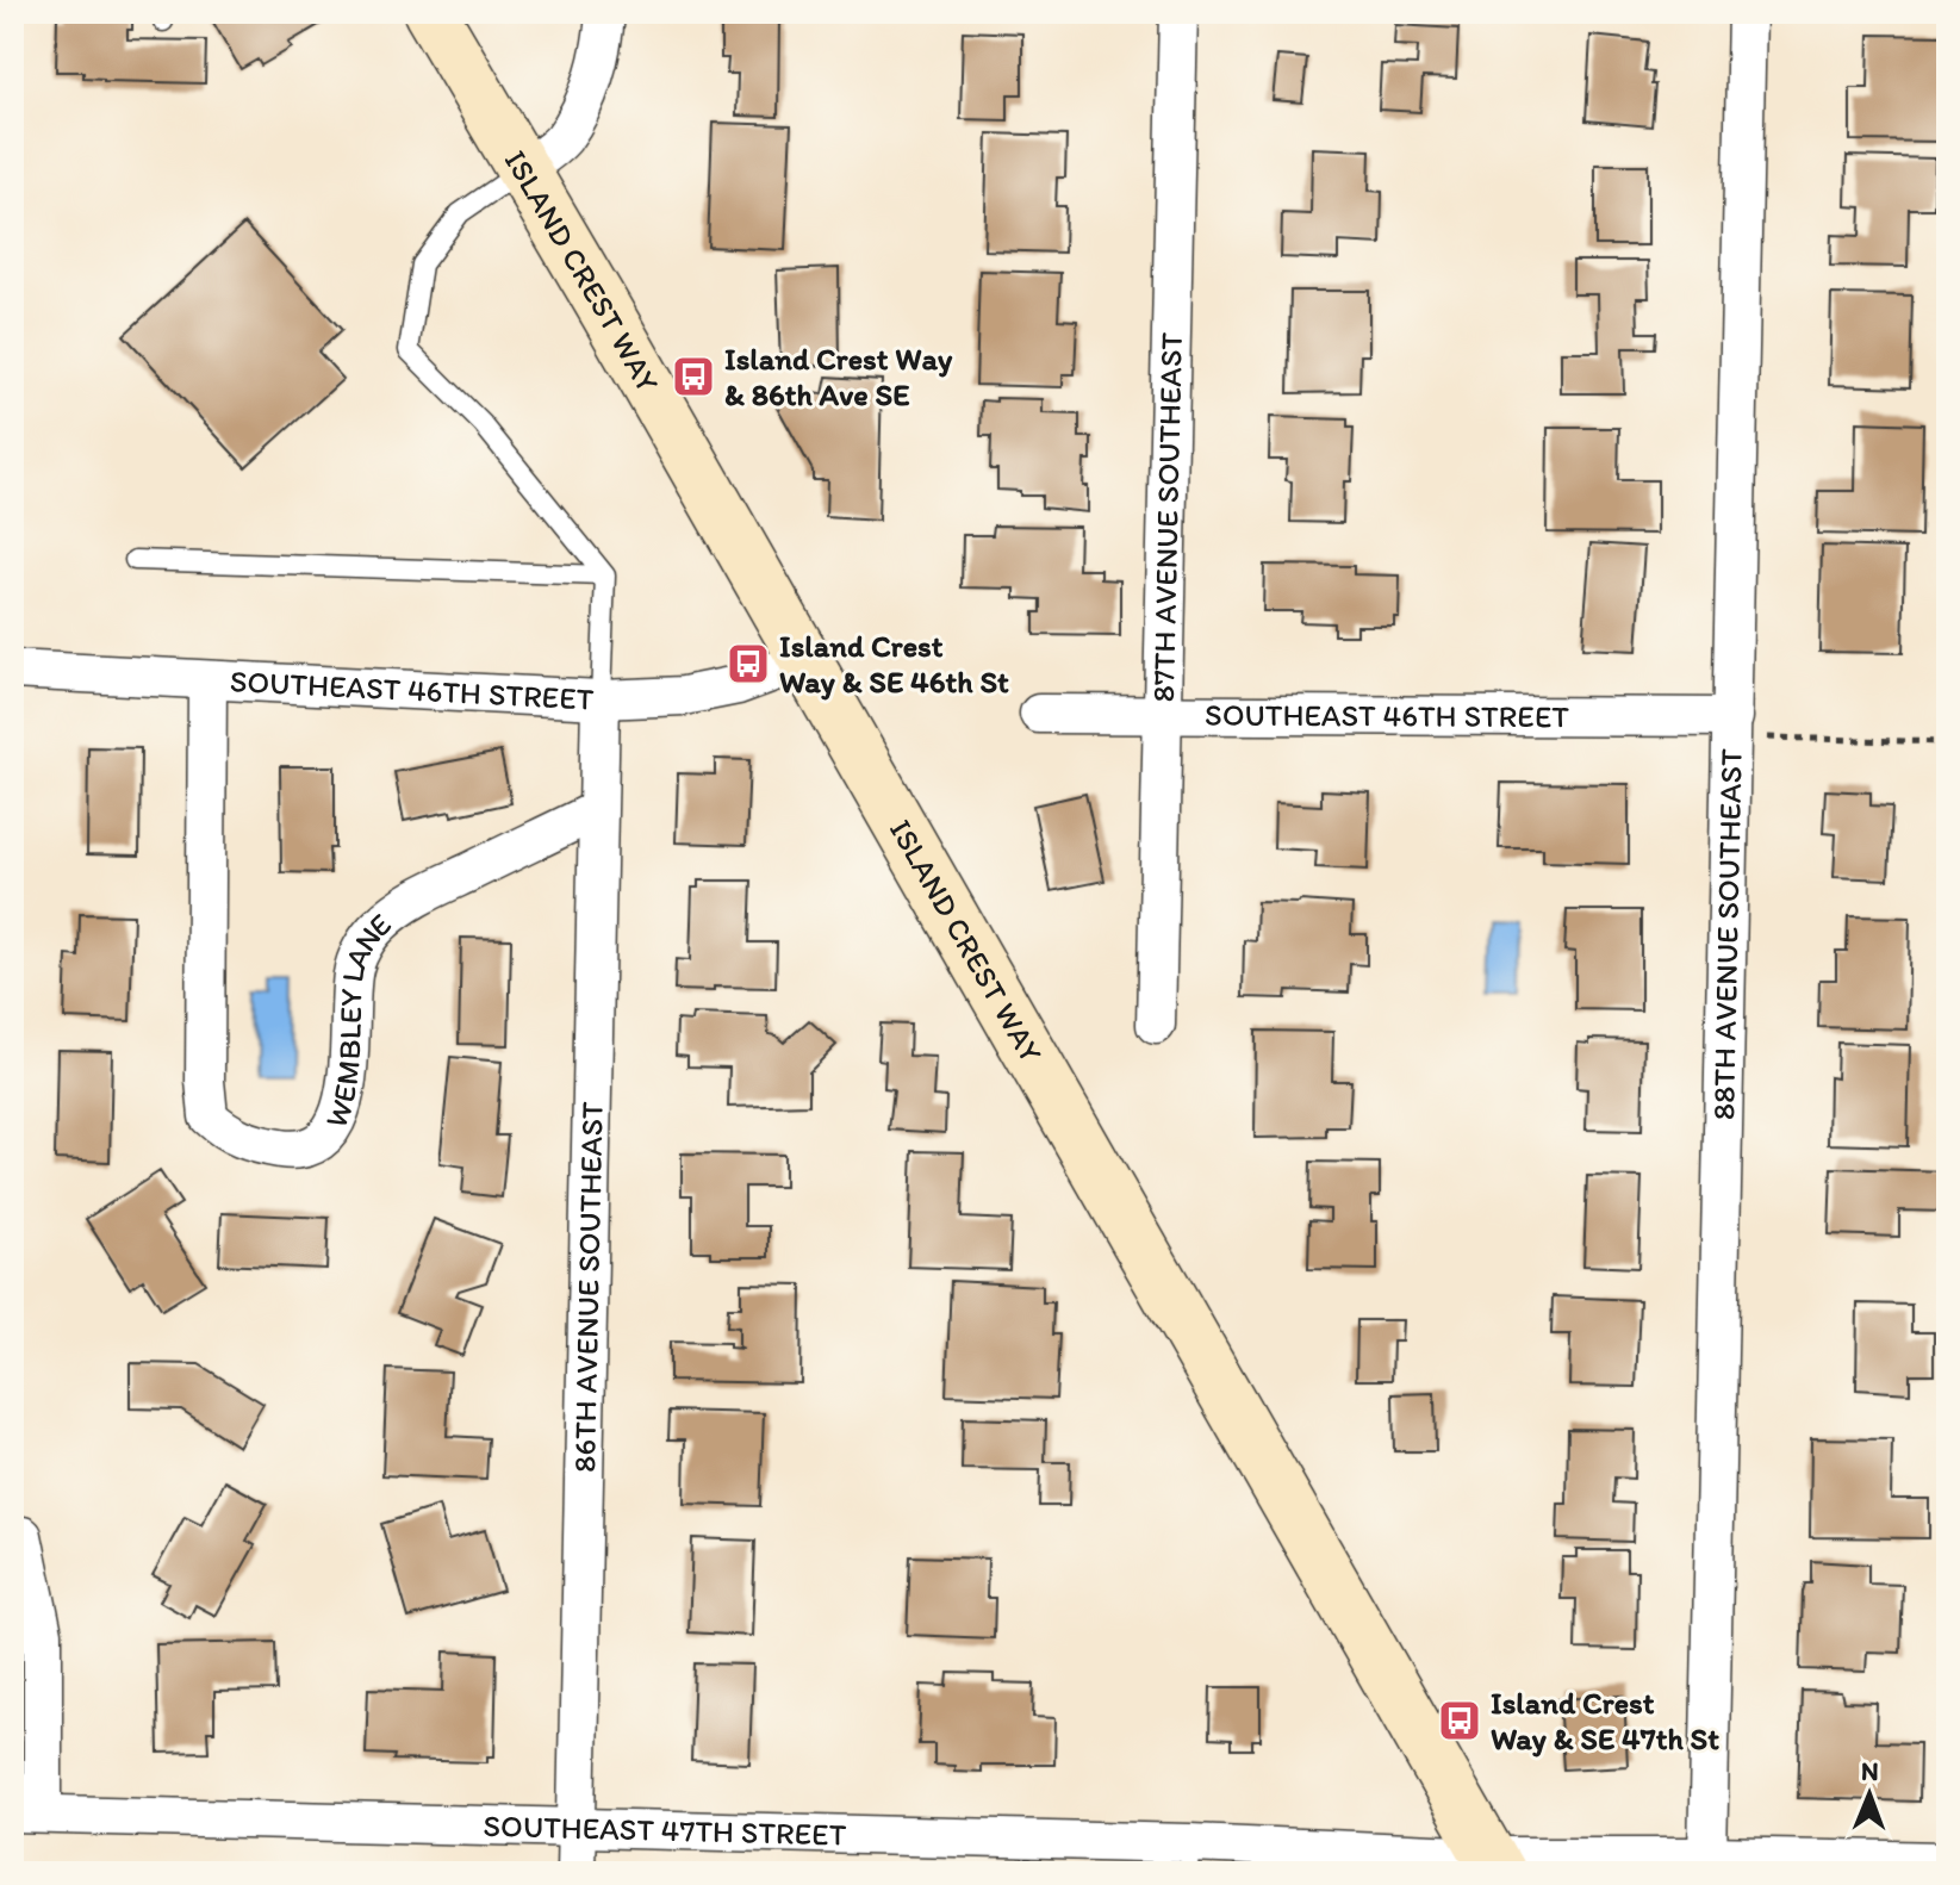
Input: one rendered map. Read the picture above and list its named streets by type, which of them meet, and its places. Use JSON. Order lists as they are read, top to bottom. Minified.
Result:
{"streets":{"main road":["ISLAND CREST WAY"],"street":["87TH AVENUE SOUTHEAST","SOUTHEAST 46TH STREET","88TH AVENUE SOUTHEAST","WEMBLEY LANE","86TH AVENUE SOUTHEAST","SOUTHEAST 47TH STREET"]},"crossings":[["ISLAND CREST WAY","SOUTHEAST 46TH STREET"],["ISLAND CREST WAY","SOUTHEAST 47TH STREET"],["87TH AVENUE SOUTHEAST","SOUTHEAST 46TH STREET"],["SOUTHEAST 46TH STREET","88TH AVENUE SOUTHEAST"],["SOUTHEAST 46TH STREET","WEMBLEY LANE"],["SOUTHEAST 46TH STREET","86TH AVENUE SOUTHEAST"],["88TH AVENUE SOUTHEAST","SOUTHEAST 47TH STREET"],["WEMBLEY LANE","86TH AVENUE SOUTHEAST"],["86TH AVENUE SOUTHEAST","SOUTHEAST 47TH STREET"]],"places":{"bus stop":["Island Crest Way & 86th Ave SE","Island Crest Way & SE 46th St","Island Crest Way & SE 47th St"]},"north":"top"}
